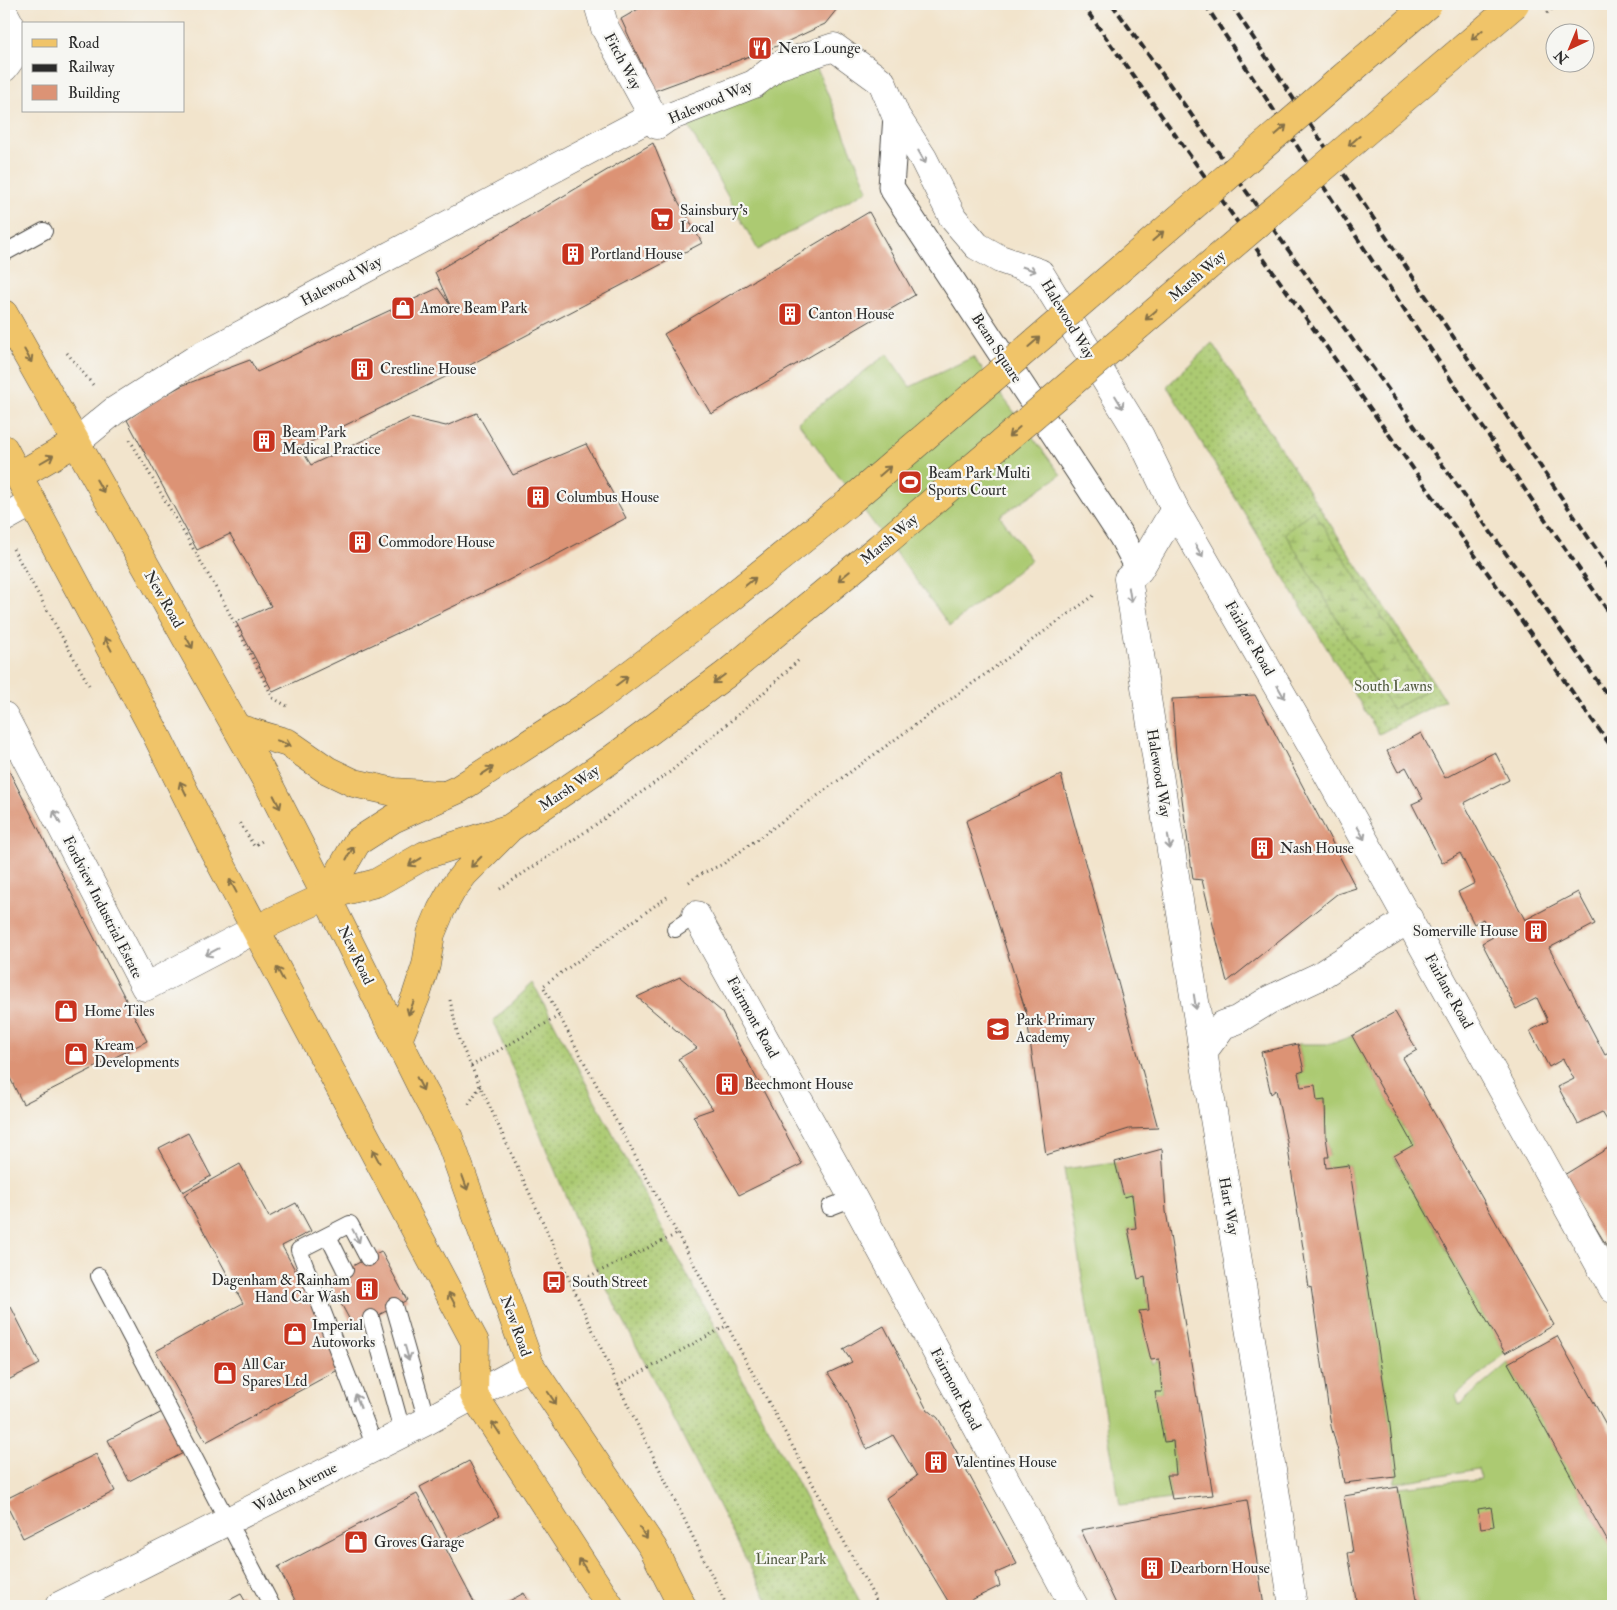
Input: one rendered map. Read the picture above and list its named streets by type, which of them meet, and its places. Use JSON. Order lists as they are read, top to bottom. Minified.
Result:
{"streets":{"main road":["Marsh Way","New Road"],"street":["Fitch Way","Halewood Way","Beam Square","Fairlane Road","Fordview Industrial Estate","Fairmont Road","Hart Way","Walden Avenue"]},"crossings":[["Fitch Way","Halewood Way"],["Halewood Way","Beam Square"],["Halewood Way","New Road"],["Halewood Way","Fairlane Road"],["Halewood Way","Hart Way"],["Marsh Way","New Road"],["Marsh Way","Fordview Industrial Estate"],["New Road","Walden Avenue"]],"one_way":["Halewood Way","Fairlane Road"],"parks":["South Lawns","Linear Park"],"places":{"restaurant":["Nero Lounge"],"supermarket":["Sainsbury's Local"],"building":["Portland House","Canton House","Crestline House","Beam Park Medical Practice","Columbus House","Commodore House","Nash House","Somerville House","Beechmont House","Dagenham & Rainham Hand Car Wash","Valentines House","Dearborn House"],"shop":["Amore Beam Park","Home Tiles","Kream Developments","Imperial Autoworks","All Car Spares Ltd","Groves Garage"],"sports":["Beam Park Multi Sports Court"],"school or university":["Park Primary Academy"],"bus stop":["South Street"]},"legend":["Road","Railway","Building"],"north":"bottom left"}
